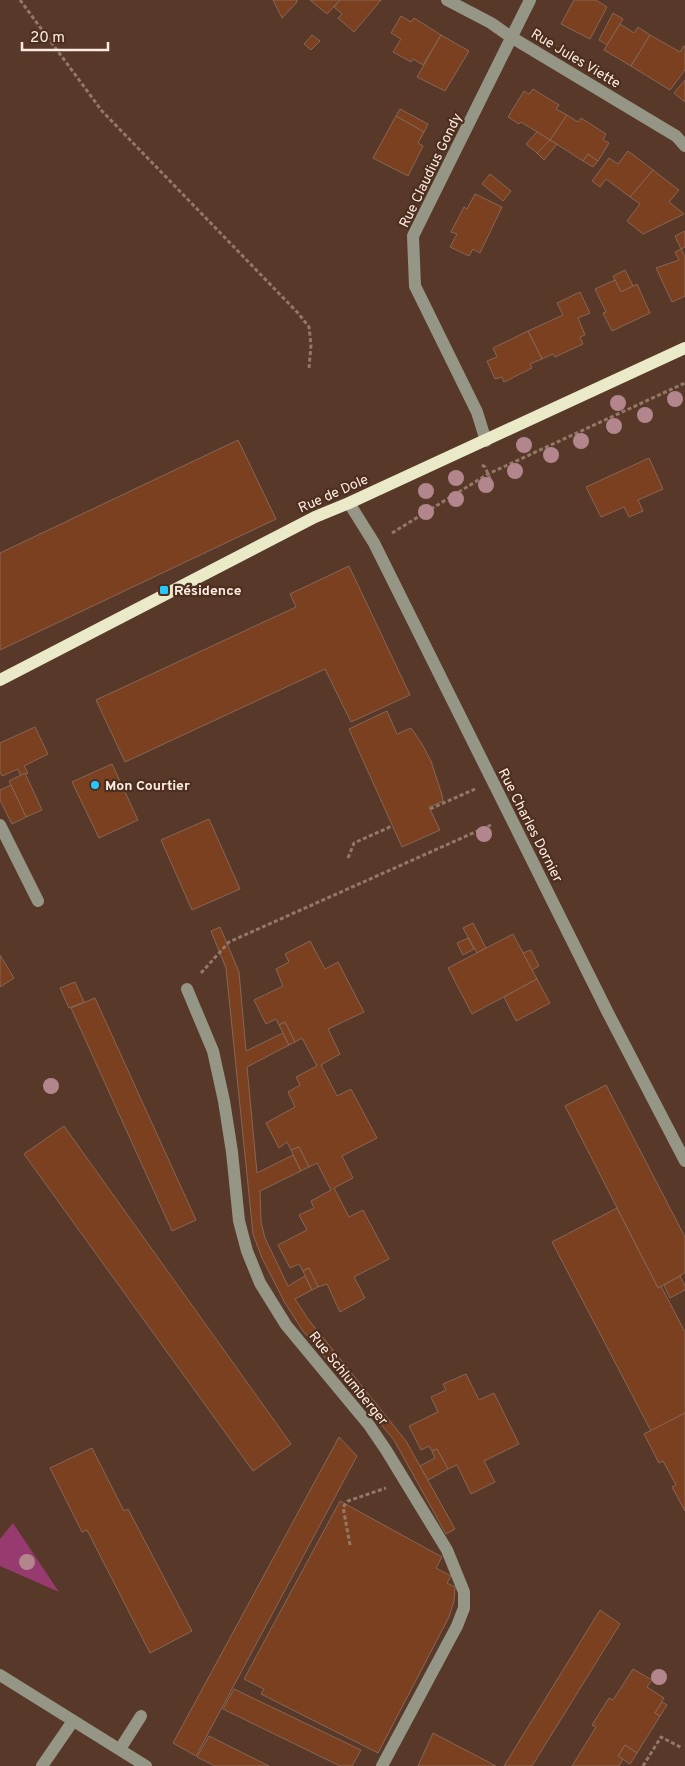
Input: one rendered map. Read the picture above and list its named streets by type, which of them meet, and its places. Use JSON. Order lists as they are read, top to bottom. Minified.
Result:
{"streets":{"main road":["Rue de Dole"],"street":["Rue Jules Viette","Rue Claudius Gondy","Rue Charles Dornier","Rue Schlumberger"]},"crossings":[["Rue Jules Viette","Rue Claudius Gondy"],["Rue Claudius Gondy","Rue de Dole"],["Rue de Dole","Rue Charles Dornier"]],"places":{"transit":["Résidence"],"other":["Mon Courtier"]},"scale_bar":"20 m"}
